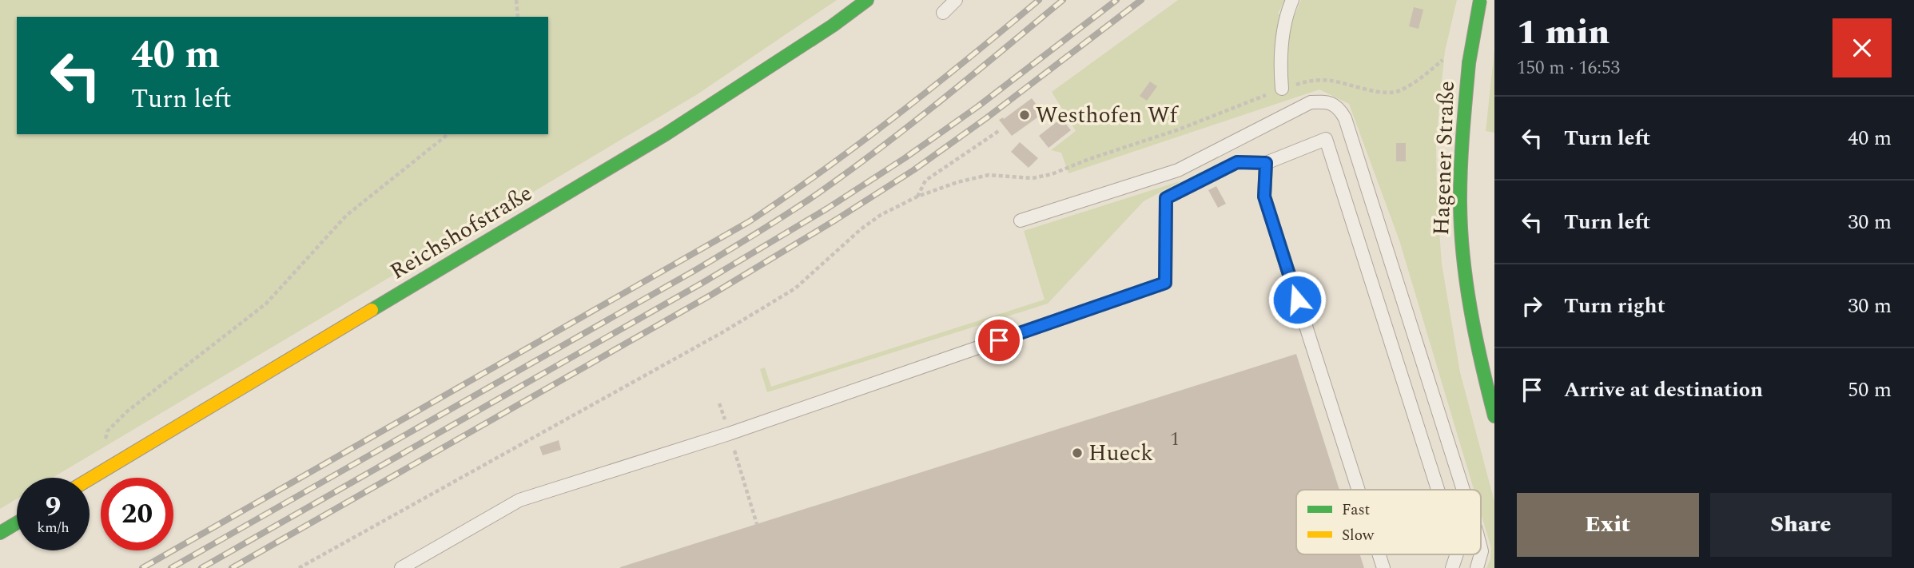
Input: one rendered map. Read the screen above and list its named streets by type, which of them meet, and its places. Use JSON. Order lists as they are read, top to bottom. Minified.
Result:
{"streets":{"street":["Hagener Straße","Reichshofstraße"]},"places":["Westhofen Wf","Hueck"],"house_numbers":["1"],"legend":["Fast","Slow"],"page":{"heading":["1 min","150 m · 16:53"],"turn":["40 m","Turn left"],"list":[{"name":"Turn left","value":"40 m"},{"name":"Turn left","value":"30 m"},{"name":"Turn right","value":"30 m"},{"name":"Arrive at destination","value":"50 m"}],"speed":"9 km/h","limit":"20","buttons":["Exit","Share"]}}
